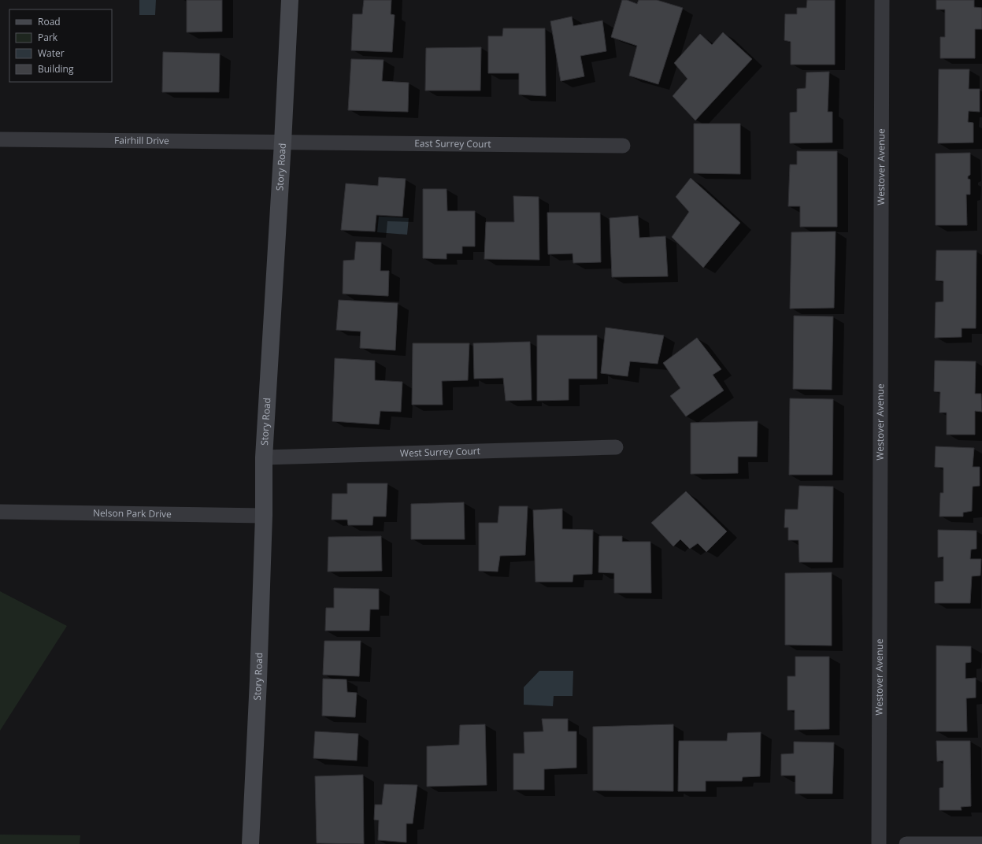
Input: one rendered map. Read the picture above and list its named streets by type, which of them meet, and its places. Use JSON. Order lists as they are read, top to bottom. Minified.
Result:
{"streets":{"street":["Fairhill Drive","East Surrey Court","Story Road","Westover Avenue","West Surrey Court","Nelson Park Drive"]},"crossings":[["Fairhill Drive","East Surrey Court"],["Fairhill Drive","Story Road"],["East Surrey Court","Story Road"],["Story Road","West Surrey Court"],["Story Road","Nelson Park Drive"]],"legend":["Road","Park","Water","Building"]}
